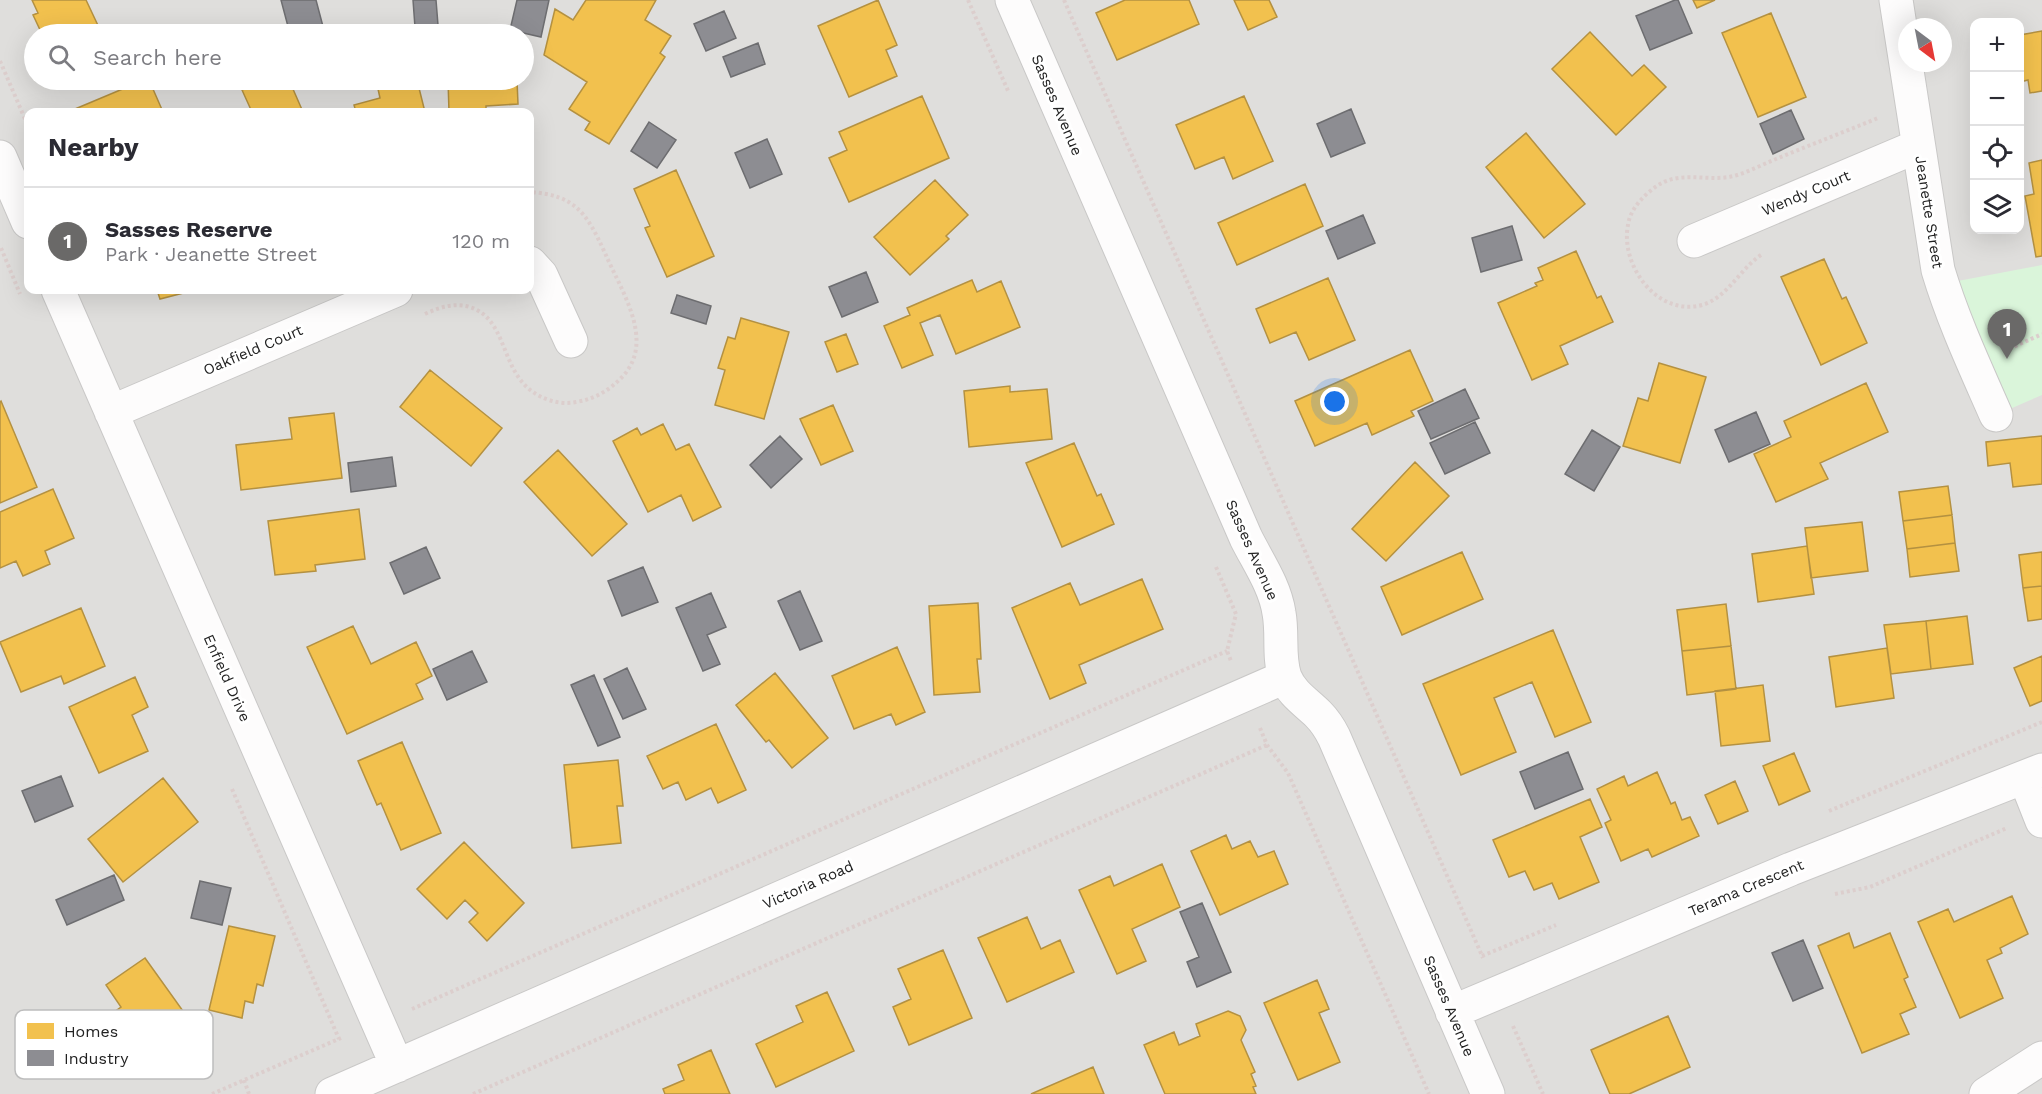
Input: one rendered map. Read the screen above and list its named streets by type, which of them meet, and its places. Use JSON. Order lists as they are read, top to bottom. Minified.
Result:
{"streets":{"street":["Sasses Avenue","Wendy Court","Jeanette Street","Oakfield Court","Enfield Drive","Victoria Road","Terama Crescent"]},"crossings":[["Sasses Avenue","Victoria Road"],["Sasses Avenue","Terama Crescent"],["Wendy Court","Jeanette Street"],["Oakfield Court","Enfield Drive"],["Enfield Drive","Victoria Road"]],"legend":["Homes","Industry"],"north":"bottom right","page":{"map_buttons":["+","−"],"search":"Search here","heading":"Nearby","list":[{"mark":"1","name":"Sasses Reserve","note":"Park · Jeanette Street","value":"120 m"}],"pins":"1"}}
